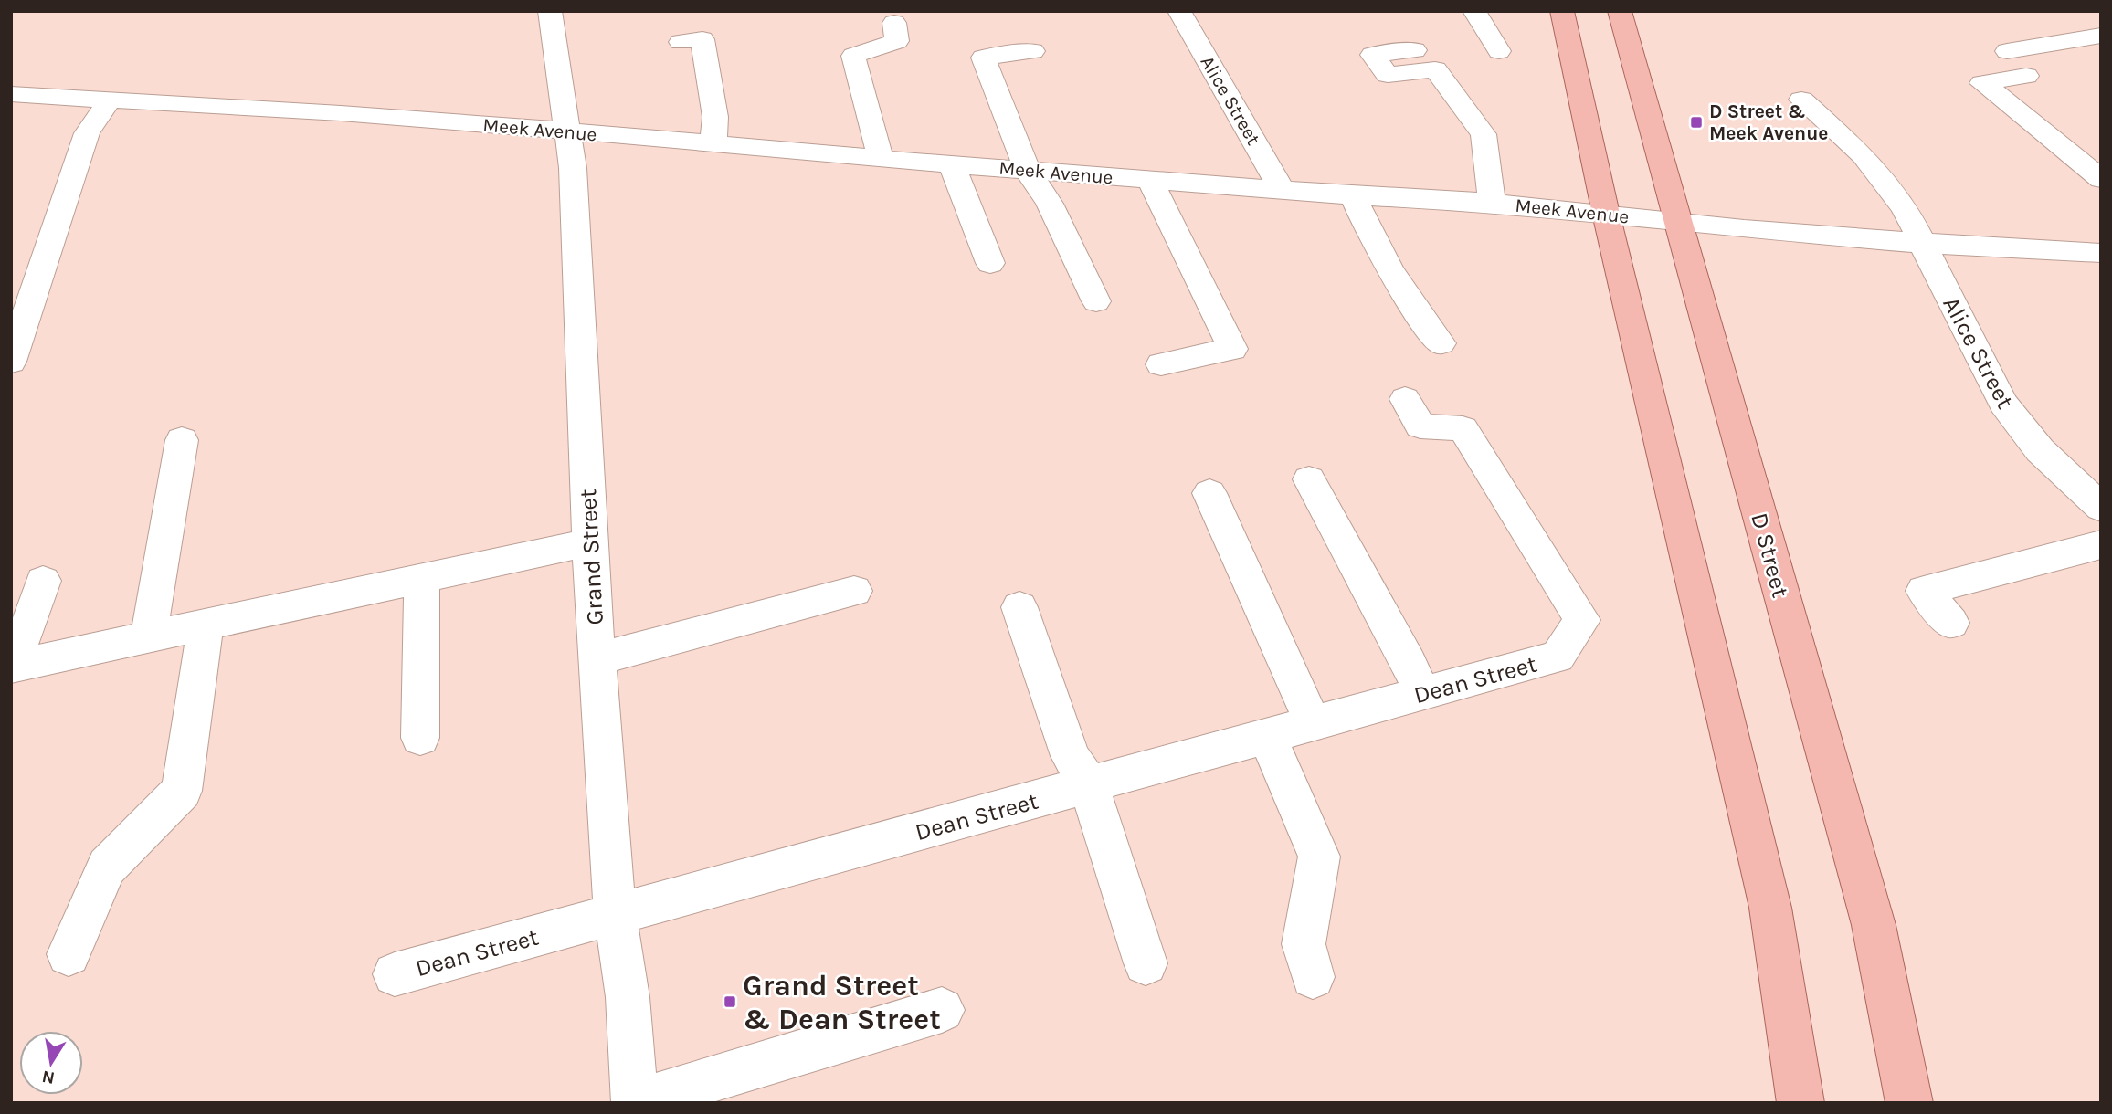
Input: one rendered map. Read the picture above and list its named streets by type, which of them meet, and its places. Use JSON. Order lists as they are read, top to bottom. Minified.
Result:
{"streets":{"main road":["D Street"],"street":["Alice Street","Meek Avenue","Grand Street","Dean Street"]},"crossings":[["Alice Street","Meek Avenue"],["Meek Avenue","D Street"],["Meek Avenue","Grand Street"],["Grand Street","Dean Street"]],"places":{"transit":["D Street & Meek Avenue","Grand Street & Dean Street"]},"north":"bottom"}
